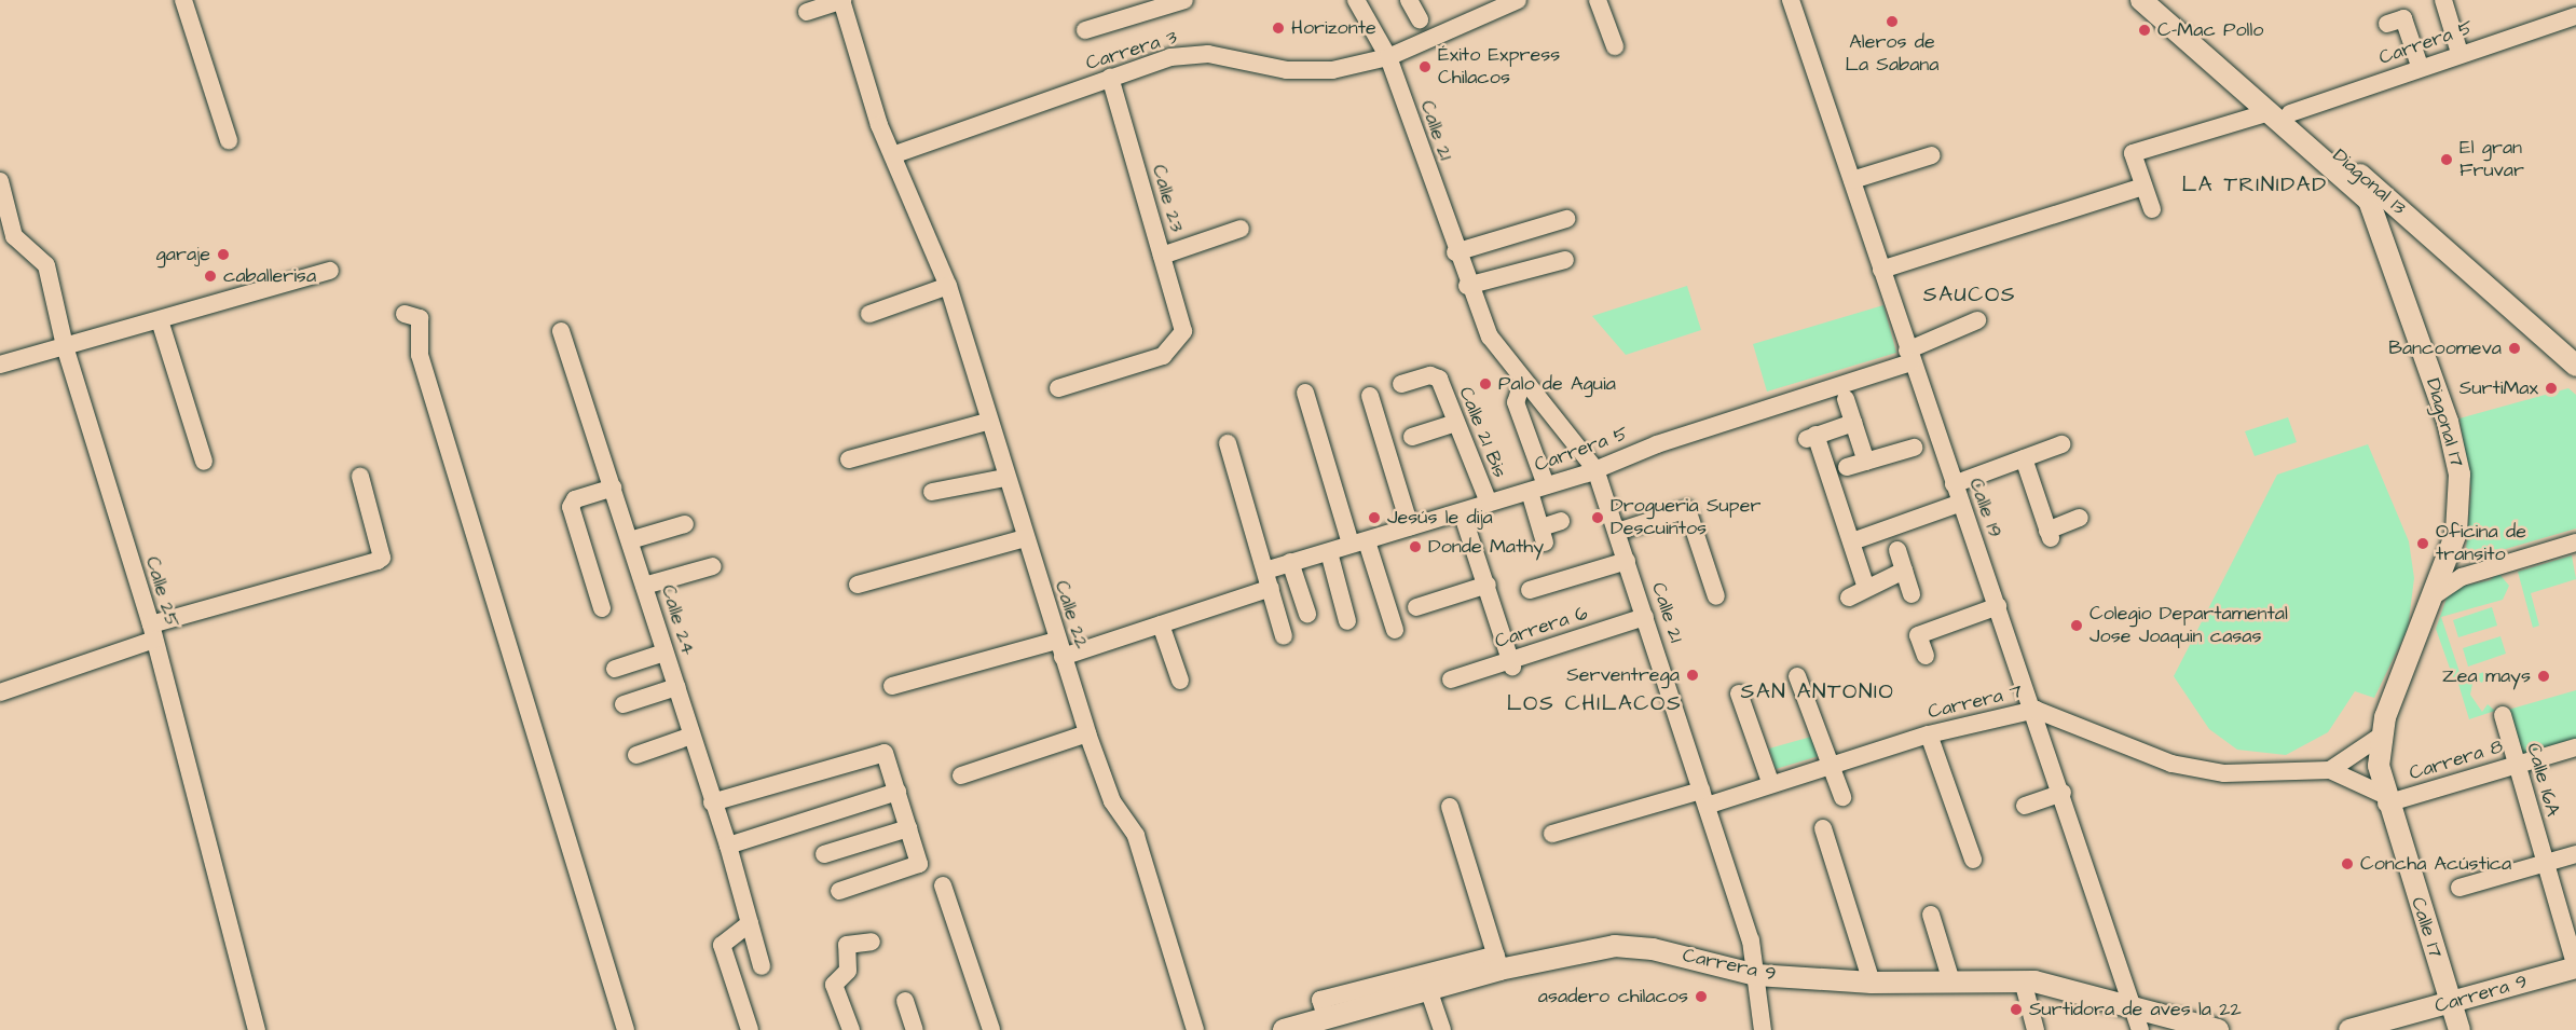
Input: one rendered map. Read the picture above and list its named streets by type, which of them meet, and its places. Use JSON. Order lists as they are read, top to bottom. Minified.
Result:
{"streets":{"main road":["Diagonal 13","Diagonal 17","Calle 17","Carrera 9"],"street":["Carrera 5","Carrera 3","Calle 21","Calle 23","Calle 21 Bis","Calle 19","Calle 25","Calle 22","Calle 24","Carrera 6","Carrera 7","Carrera 8","Calle 16A"]},"crossings":[["Carrera 5","Calle 21"],["Carrera 5","Diagonal 13"],["Carrera 5","Calle 21 Bis"],["Carrera 5","Calle 19"],["Carrera 5","Calle 22"],["Carrera 3","Calle 21"],["Carrera 3","Calle 23"],["Calle 21","Carrera 6"],["Calle 21","Carrera 7"],["Calle 21","Carrera 9"],["Diagonal 13","Diagonal 17"],["Diagonal 17","Calle 17"],["Calle 19","Carrera 7"],["Calle 19","Carrera 9"],["Carrera 7","Carrera 8"],["Carrera 7","Calle 17"],["Carrera 8","Calle 16A"],["Carrera 8","Calle 17"],["Calle 16A","Carrera 9"],["Calle 17","Carrera 9"]],"districts":["LA TRINIDAD","SAUCOS","SAN ANTONIO","LOS CHILACOS"],"places":["Aleros de La Sabana","Horizonte","C-Mac Pollo","Éxito Express Chilacos","El gran Fruvar","garaje","caballerisa","Bancoomeva","Palo de Aguia","SurtiMax","Jesús le dija","Drogueria Super Descuintos","Oficina de transito","Donde Mathy","Colegio Departamental Jose Joaquin casas","Serventrega","Zea mays","Concha Acústica","asadero chilacos","Surtidora de aves la 22"]}
